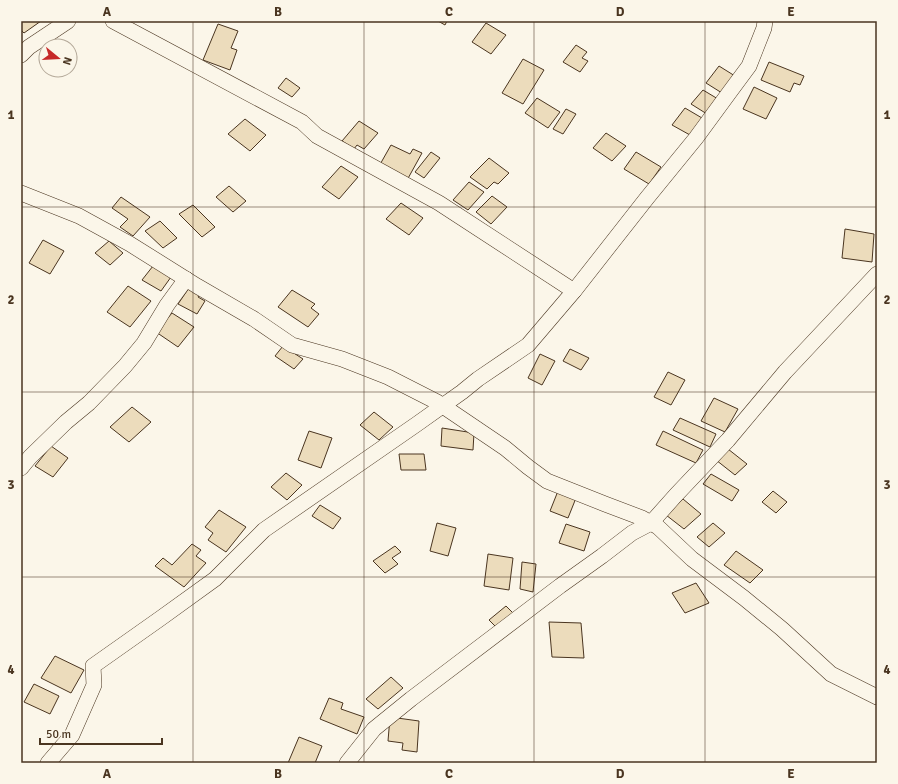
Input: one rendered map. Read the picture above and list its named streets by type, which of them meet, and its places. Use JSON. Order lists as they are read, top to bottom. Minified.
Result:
{"scale_bar":"50 m","north":"right","grid":{"columns":["A","B","C","D","E"],"rows":["1","2","3","4"]}}
